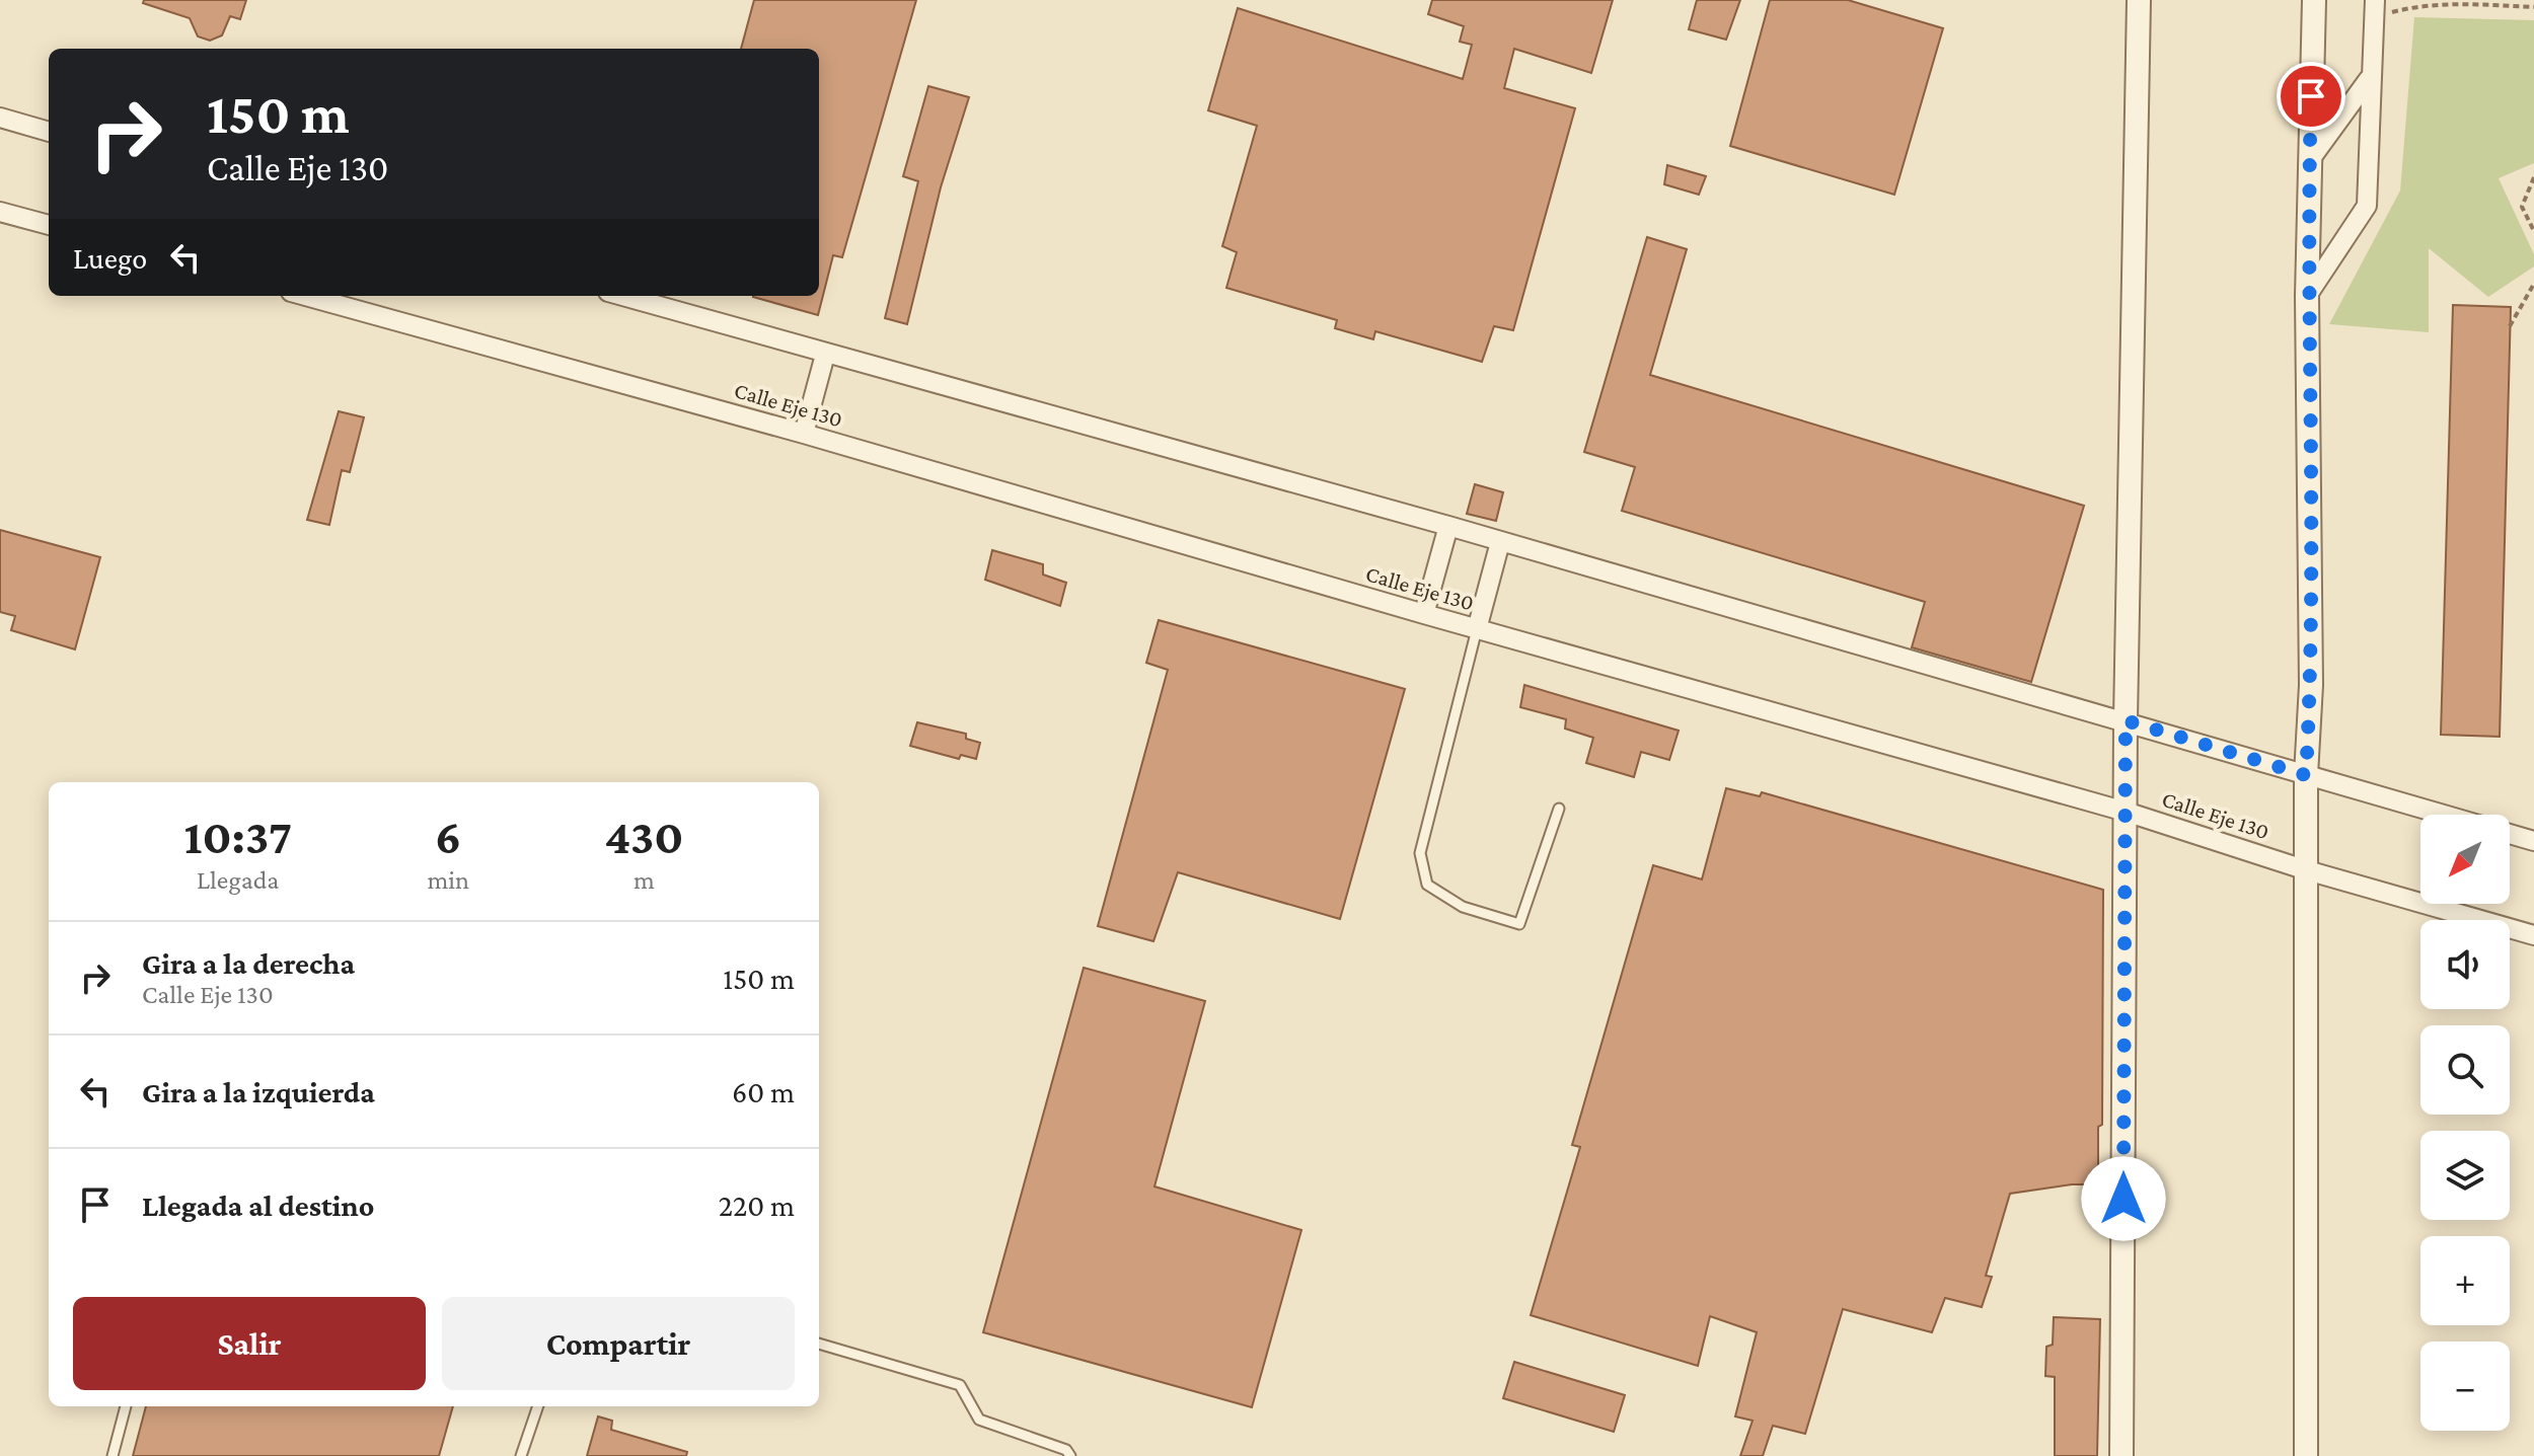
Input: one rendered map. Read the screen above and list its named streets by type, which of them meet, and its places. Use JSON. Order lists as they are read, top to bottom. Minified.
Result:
{"streets":{"street":["Calle Eje 130"]},"north":"bottom left","page":{"turn":["150 m","Calle Eje 130"],"then":"Luego","eta":["10:37","Llegada","6","min","430","m"],"map_buttons":["+","−"],"list":[{"name":"Gira a la derecha","note":"Calle Eje 130","value":"150 m"},{"name":"Gira a la izquierda","value":"60 m"},{"name":"Llegada al destino","value":"220 m"}],"buttons":["Salir","Compartir"]}}
